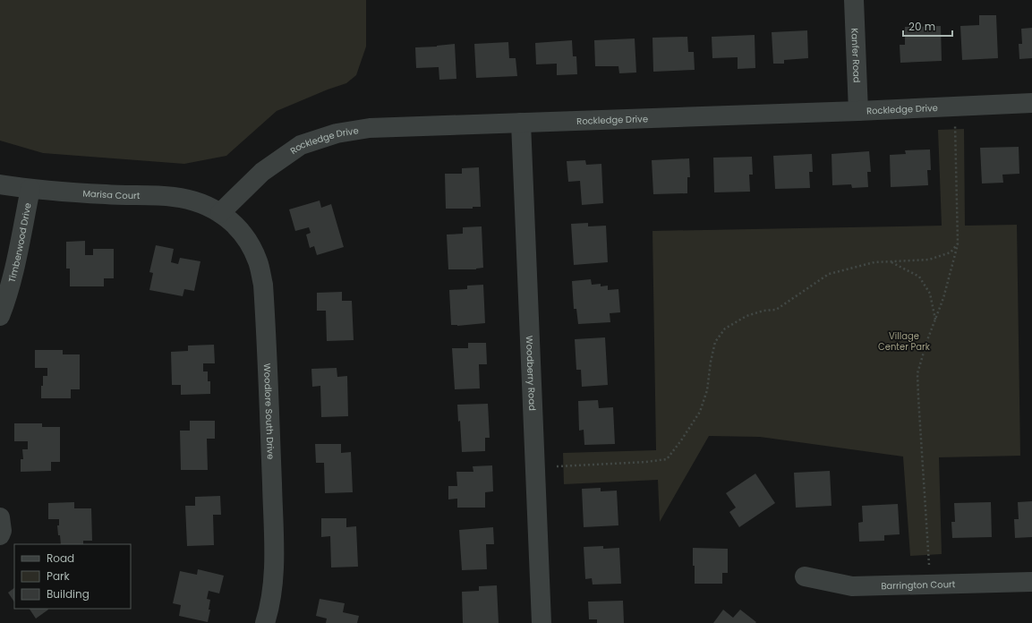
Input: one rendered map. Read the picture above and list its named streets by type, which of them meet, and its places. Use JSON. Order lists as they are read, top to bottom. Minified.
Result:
{"streets":{"street":["Kanfer Road","Rockledge Drive","Marisa Court","Timberwood Drive","Woodberry Road","Woodlore South Drive","Barrington Court"]},"crossings":[["Kanfer Road","Rockledge Drive"],["Rockledge Drive","Marisa Court"],["Rockledge Drive","Woodberry Road"],["Rockledge Drive","Woodlore South Drive"],["Marisa Court","Timberwood Drive"],["Marisa Court","Woodlore South Drive"]],"parks":["Village Center Park"],"legend":["Road","Park","Building"],"scale_bar":"20 m"}
